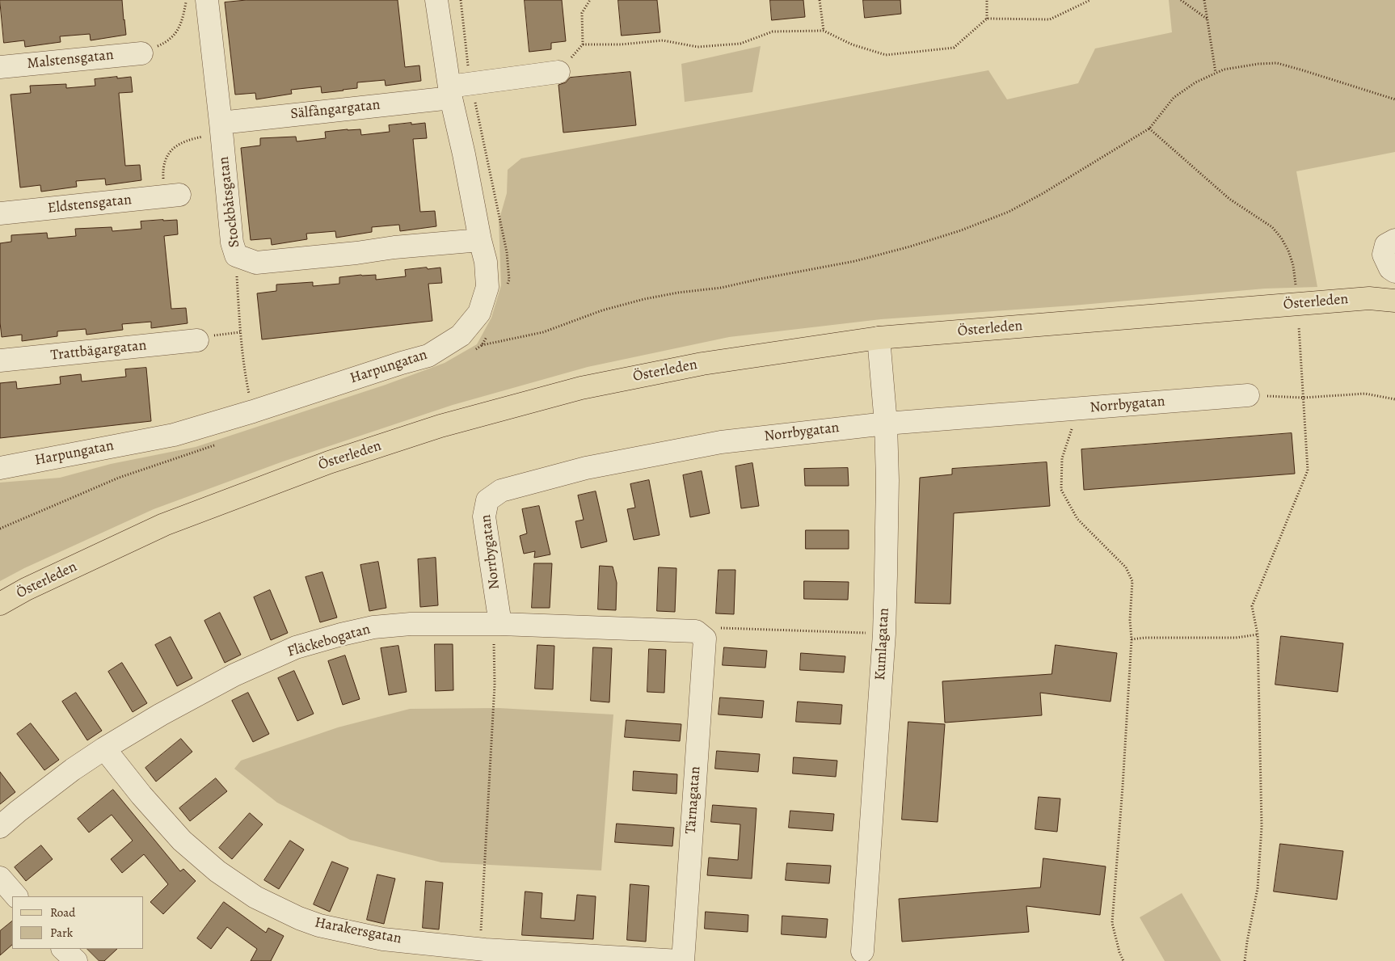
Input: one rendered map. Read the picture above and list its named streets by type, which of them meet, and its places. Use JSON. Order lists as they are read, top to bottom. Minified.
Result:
{"streets":{"main road":["Österleden"],"street":["Malstensgatan","Sälfångargatan","Stockbåtsgatan","Eldstensgatan","Trattbägargatan","Harpungatan","Norrbygatan","Fläckebogatan","Kumlagatan","Tärnagatan","Harakersgatan"]},"crossings":[["Sälfångargatan","Stockbåtsgatan"],["Sälfångargatan","Harpungatan"],["Stockbåtsgatan","Harpungatan"],["Österleden","Kumlagatan"],["Norrbygatan","Fläckebogatan"],["Norrbygatan","Kumlagatan"],["Fläckebogatan","Tärnagatan"],["Fläckebogatan","Harakersgatan"]],"legend":["Road","Park"]}
